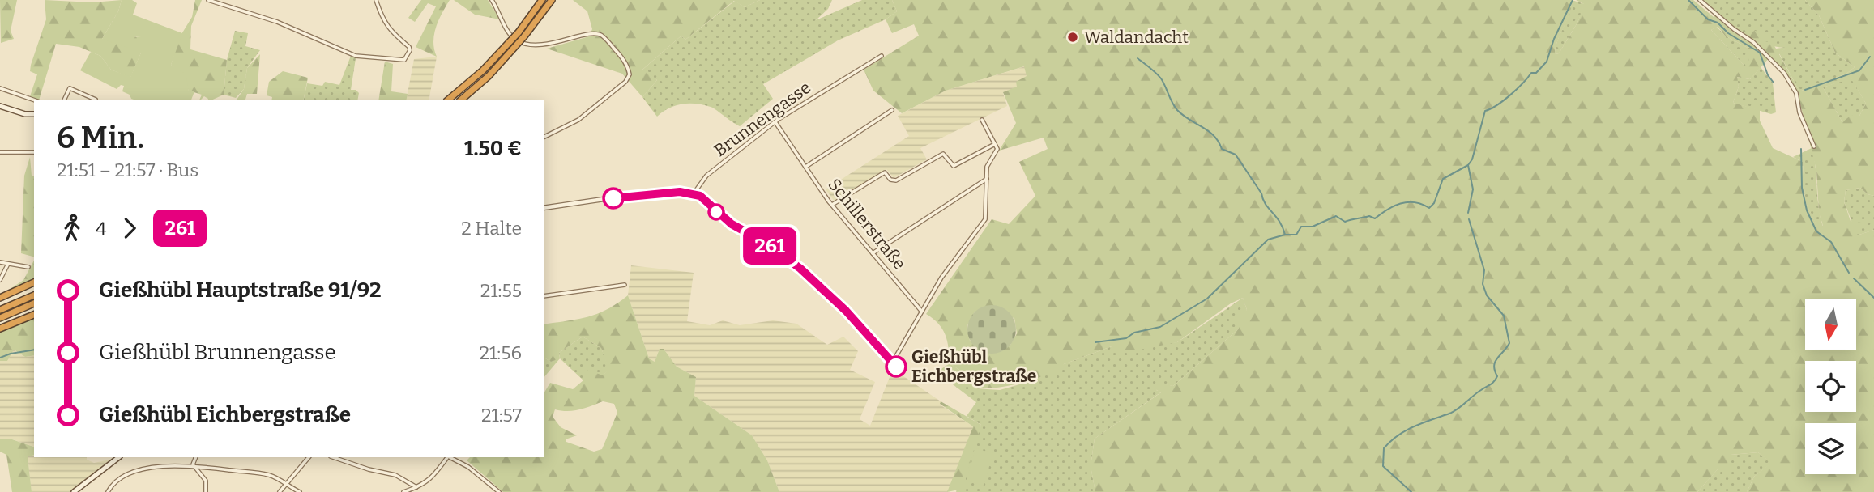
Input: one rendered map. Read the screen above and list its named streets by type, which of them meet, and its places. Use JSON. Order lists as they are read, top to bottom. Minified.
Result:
{"streets":{"street":["Brunnengasse","Schillerstraße"]},"crossings":[["Brunnengasse","Schillerstraße"]],"places":["Waldandacht","Gießhübl Eichbergstraße"],"lines":["bus line 261"],"north":"bottom","page":{"on_map":"261","heading":["6 Min.","21:51 – 21:57 · Bus","1.50 €"],"legs":["4","261","2 Halte"],"list":[{"name":"Gießhübl Hauptstraße 91/92","value":"21:55"},{"name":"Gießhübl Brunnengasse","value":"21:56"},{"name":"Gießhübl Eichbergstraße","value":"21:57"}]}}
